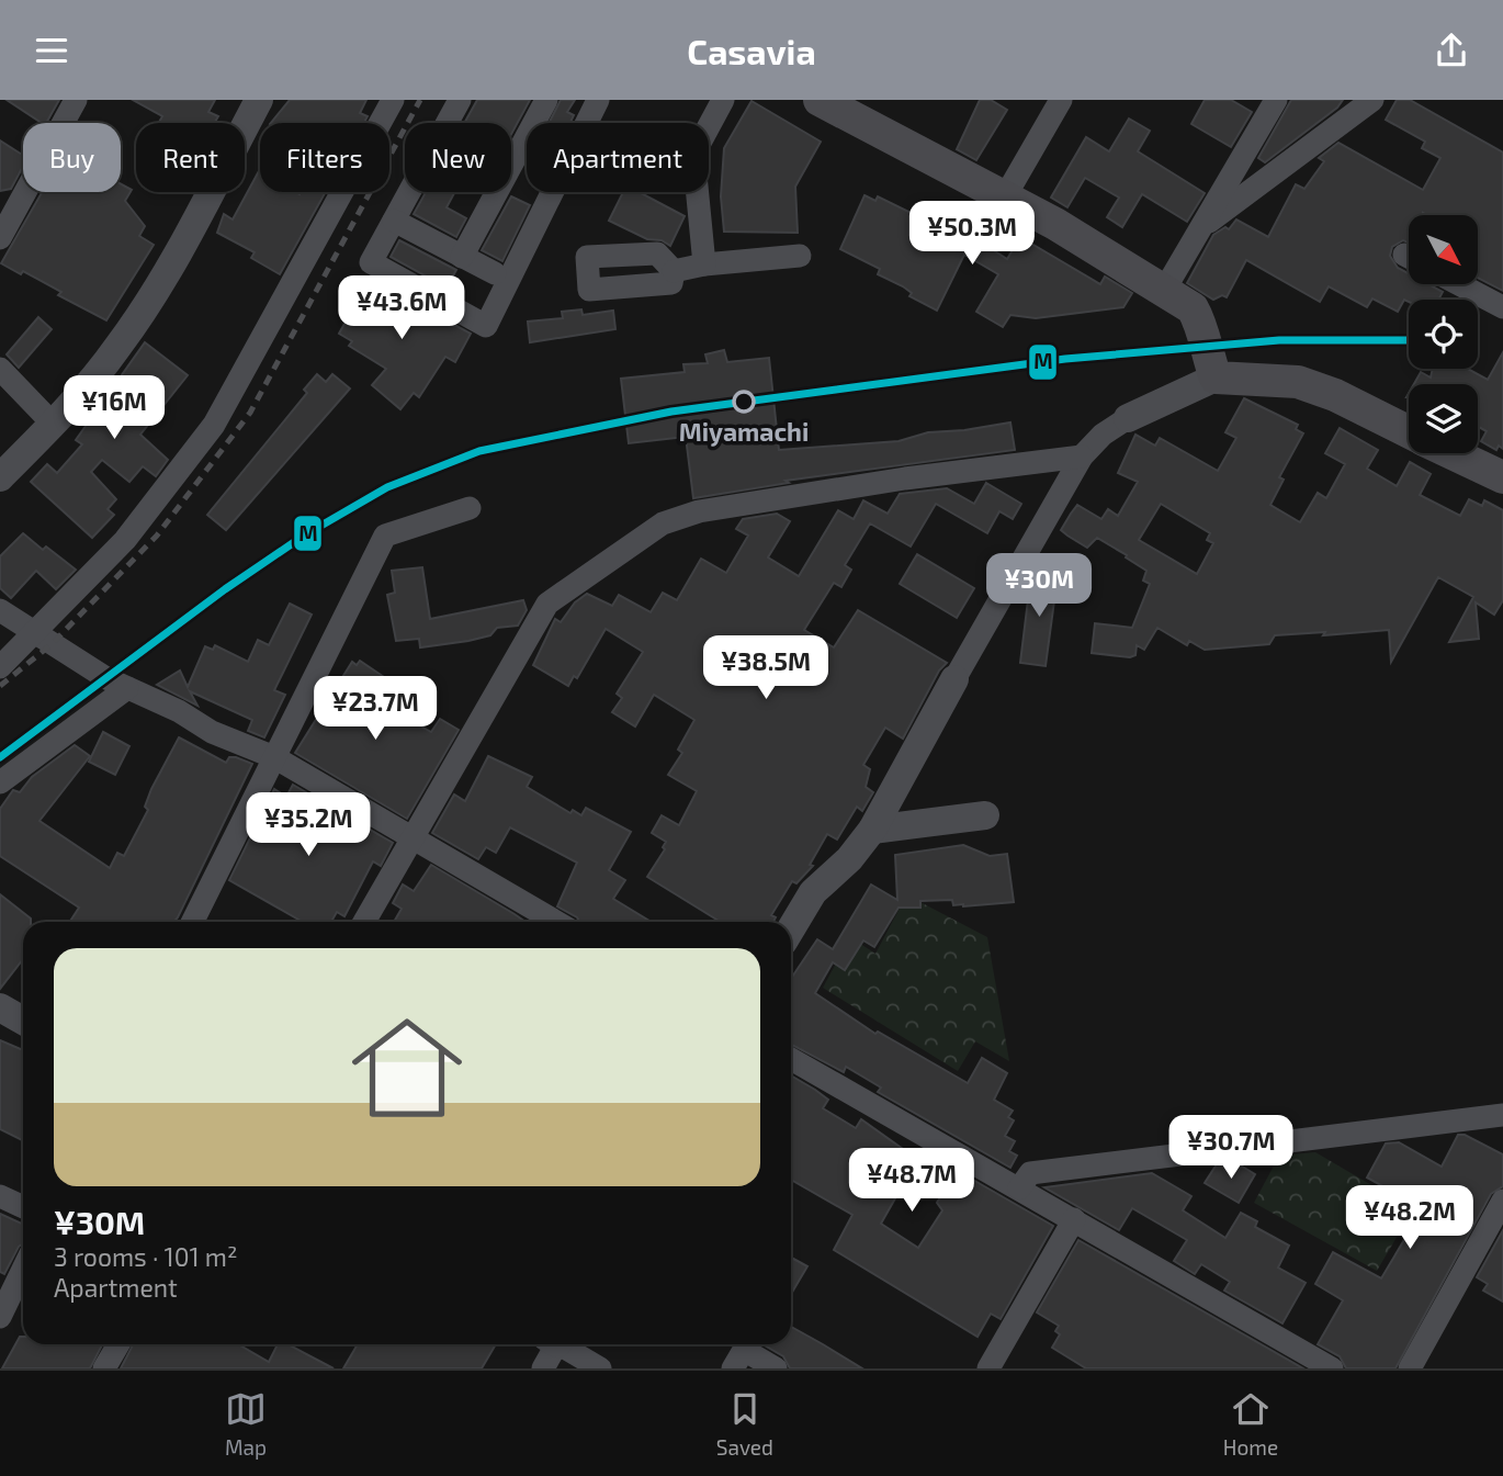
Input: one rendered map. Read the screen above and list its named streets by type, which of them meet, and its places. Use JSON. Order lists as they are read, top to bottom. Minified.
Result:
{"places":["Miyamachi"],"lines":["transit line M"],"north":"bottom right","page":{"header":"Casavia","chip":["Buy","Rent","Filters","New","Apartment"],"price":["¥50.3M","¥43.6M","¥16M","¥30M","¥38.5M","¥23.7M","¥35.2M","¥30.7M","¥48.7M","¥48.2M"],"list":[{"name":"¥30M","note":"3 rooms · 101 m² · Apartment"}],"tabs":["Map","Saved","Home"]}}
